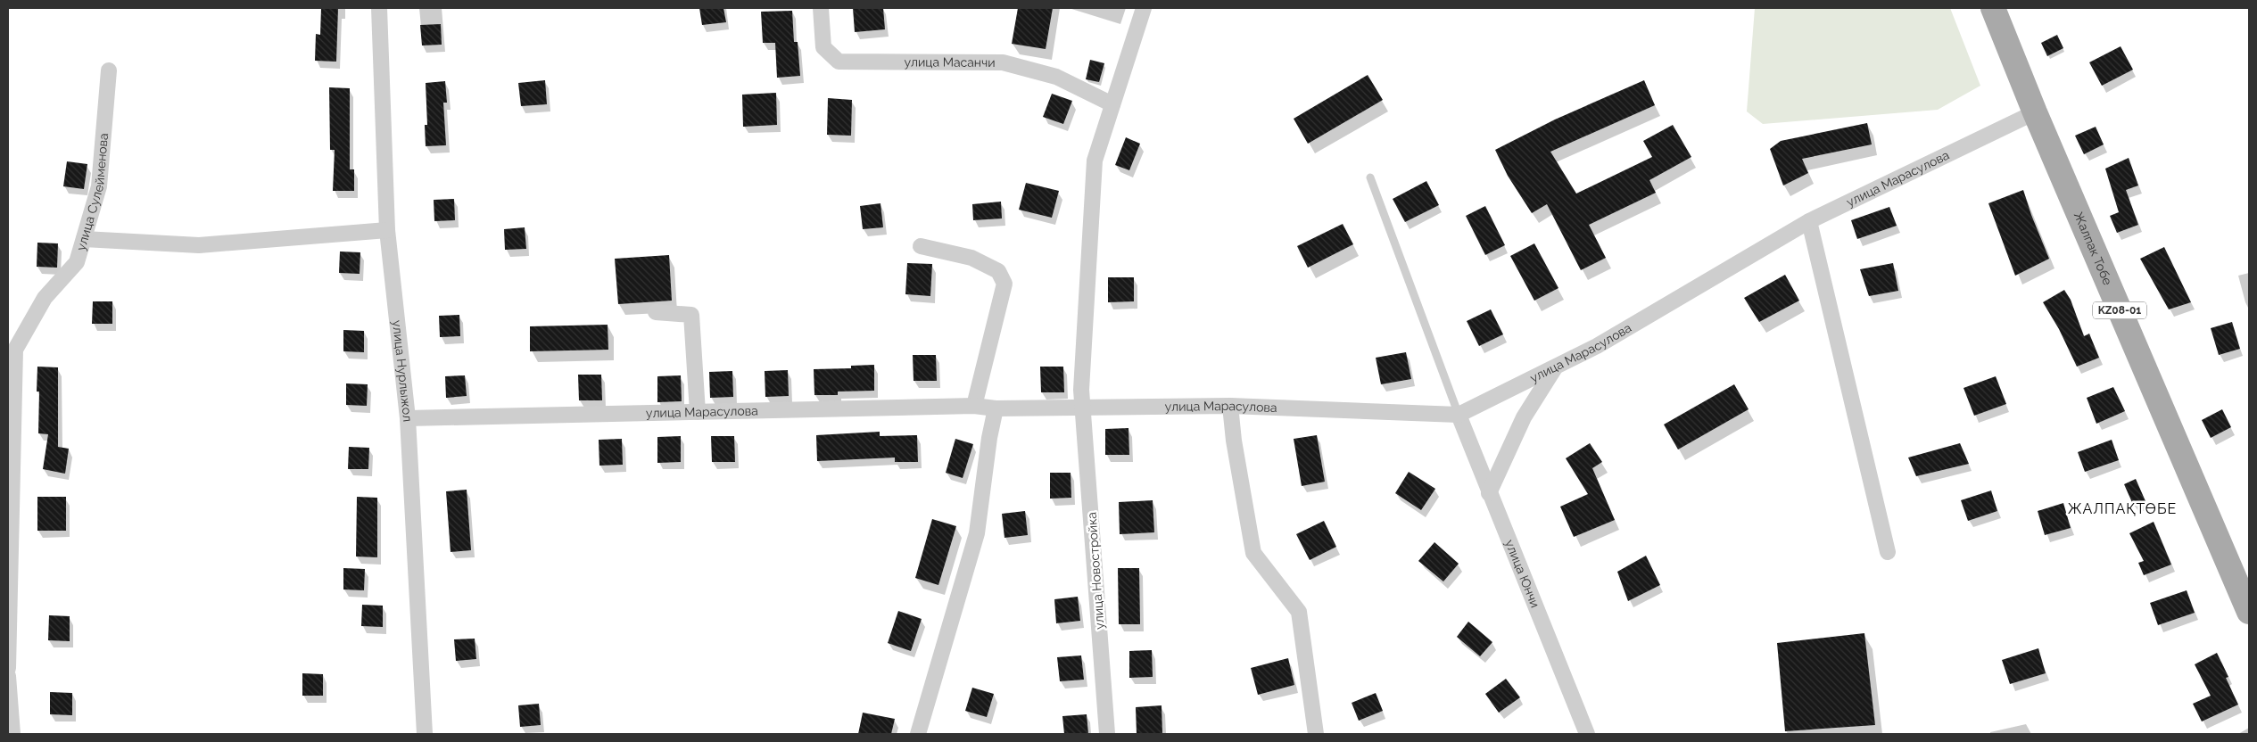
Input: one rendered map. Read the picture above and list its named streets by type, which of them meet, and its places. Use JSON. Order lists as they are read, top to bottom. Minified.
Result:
{"streets":{"main road":["Жалпак Тобе","KZ08-01"],"street":["улица Масанчи","улица Марасулова","улица Сулейменова","улица Нурлыжол","улица Новостройка","улица Юнчи"]},"crossings":[["улица Марасулова","Жалпак Тобе"],["улица Марасулова","улица Нурлыжол"],["улица Марасулова","улица Новостройка"],["улица Марасулова","улица Юнчи"]],"districts":["ЖАЛПАҚТӨБЕ"]}
